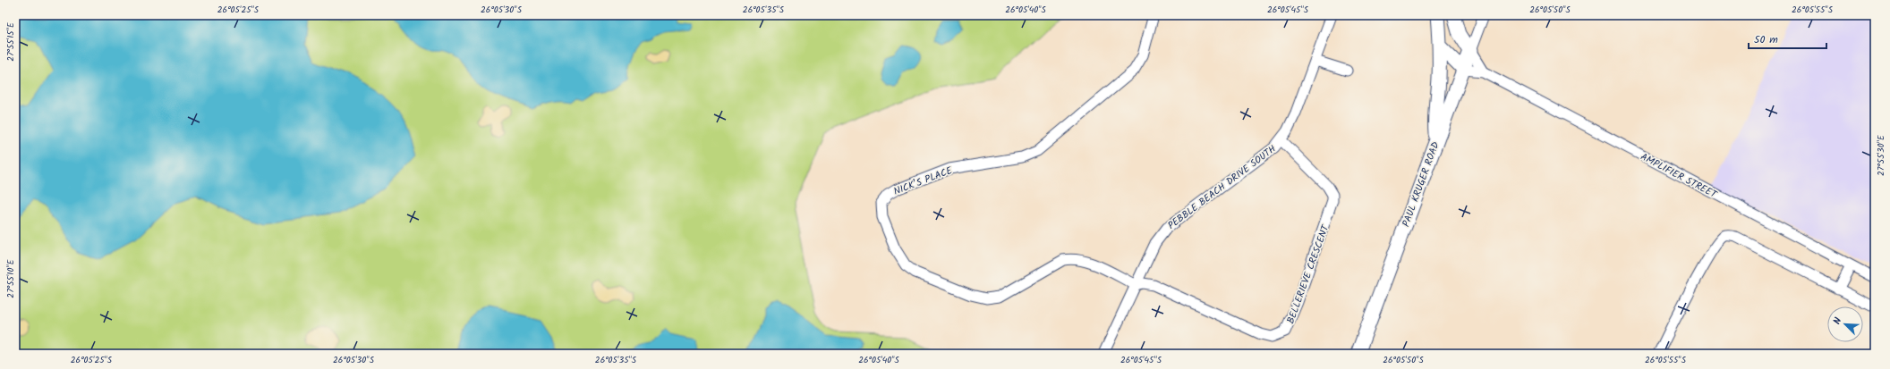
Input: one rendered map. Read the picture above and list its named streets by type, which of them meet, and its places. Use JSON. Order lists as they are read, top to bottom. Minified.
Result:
{"streets":{"street":["AMPLIFIER STREET","NICK’S PLACE","PAUL KRUGER ROAD","PEBBLE BEACH DRIVE SOUTH","BELLERIEVE CRESCENT"]},"crossings":[["AMPLIFIER STREET","PAUL KRUGER ROAD"],["NICK’S PLACE","PEBBLE BEACH DRIVE SOUTH"],["NICK’S PLACE","BELLERIEVE CRESCENT"],["PEBBLE BEACH DRIVE SOUTH","BELLERIEVE CRESCENT"]],"scale_bar":"50 m","north":"top left","coordinates":["26°05'25\"S","26°05'30\"S","26°05'35\"S","26°05'40\"S","26°05'45\"S","26°05'50\"S","26°05'55\"S","27°55'15\"E","27°55'30\"E","27°55'10\"E"]}
